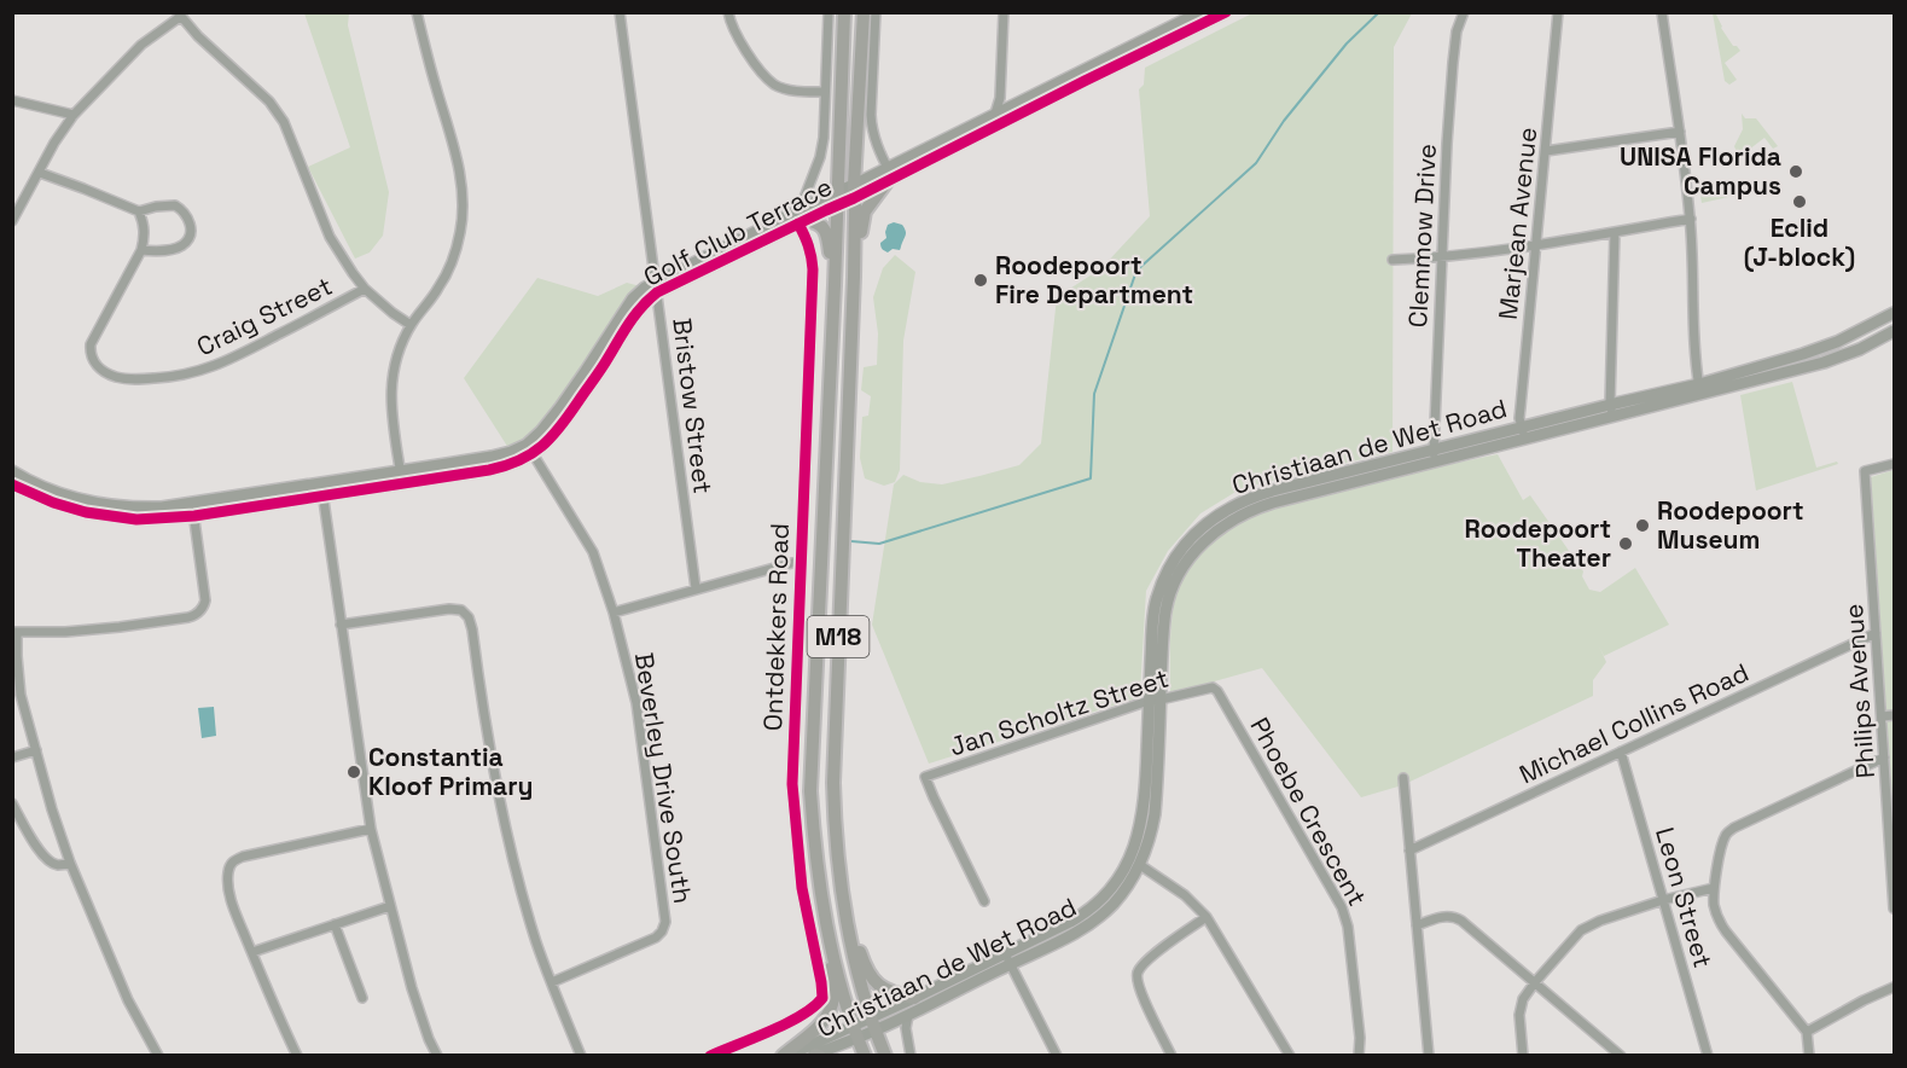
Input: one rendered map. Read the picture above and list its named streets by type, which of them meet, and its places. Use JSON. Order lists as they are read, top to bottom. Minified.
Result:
{"streets":{"main road":["Golf Club Terrace","Christiaan de Wet Road","Ontdekkers Road","M18"],"street":["Marjean Avenue","Clemmow Drive","Craig Street","Bristow Street","Philips Avenue","Jan Scholtz Street","Michael Collins Road","Beverley Drive South","Phoebe Crescent","Leon Street"]},"crossings":[["Marjean Avenue","Christiaan de Wet Road"],["Golf Club Terrace","Bristow Street"],["Golf Club Terrace","Ontdekkers Road"],["Golf Club Terrace","M18"],["Golf Club Terrace","Beverley Drive South"],["Clemmow Drive","Christiaan de Wet Road"],["Christiaan de Wet Road","Ontdekkers Road"],["Christiaan de Wet Road","M18"],["Christiaan de Wet Road","Jan Scholtz Street"],["Philips Avenue","Michael Collins Road"],["Jan Scholtz Street","Phoebe Crescent"],["Michael Collins Road","Leon Street"]],"places":["UNISA Florida Campus","Eclid (J-block)","Roodepoort Fire Department","Roodepoort Museum","Roodepoort Theater","Constantia Kloof Primary"]}
